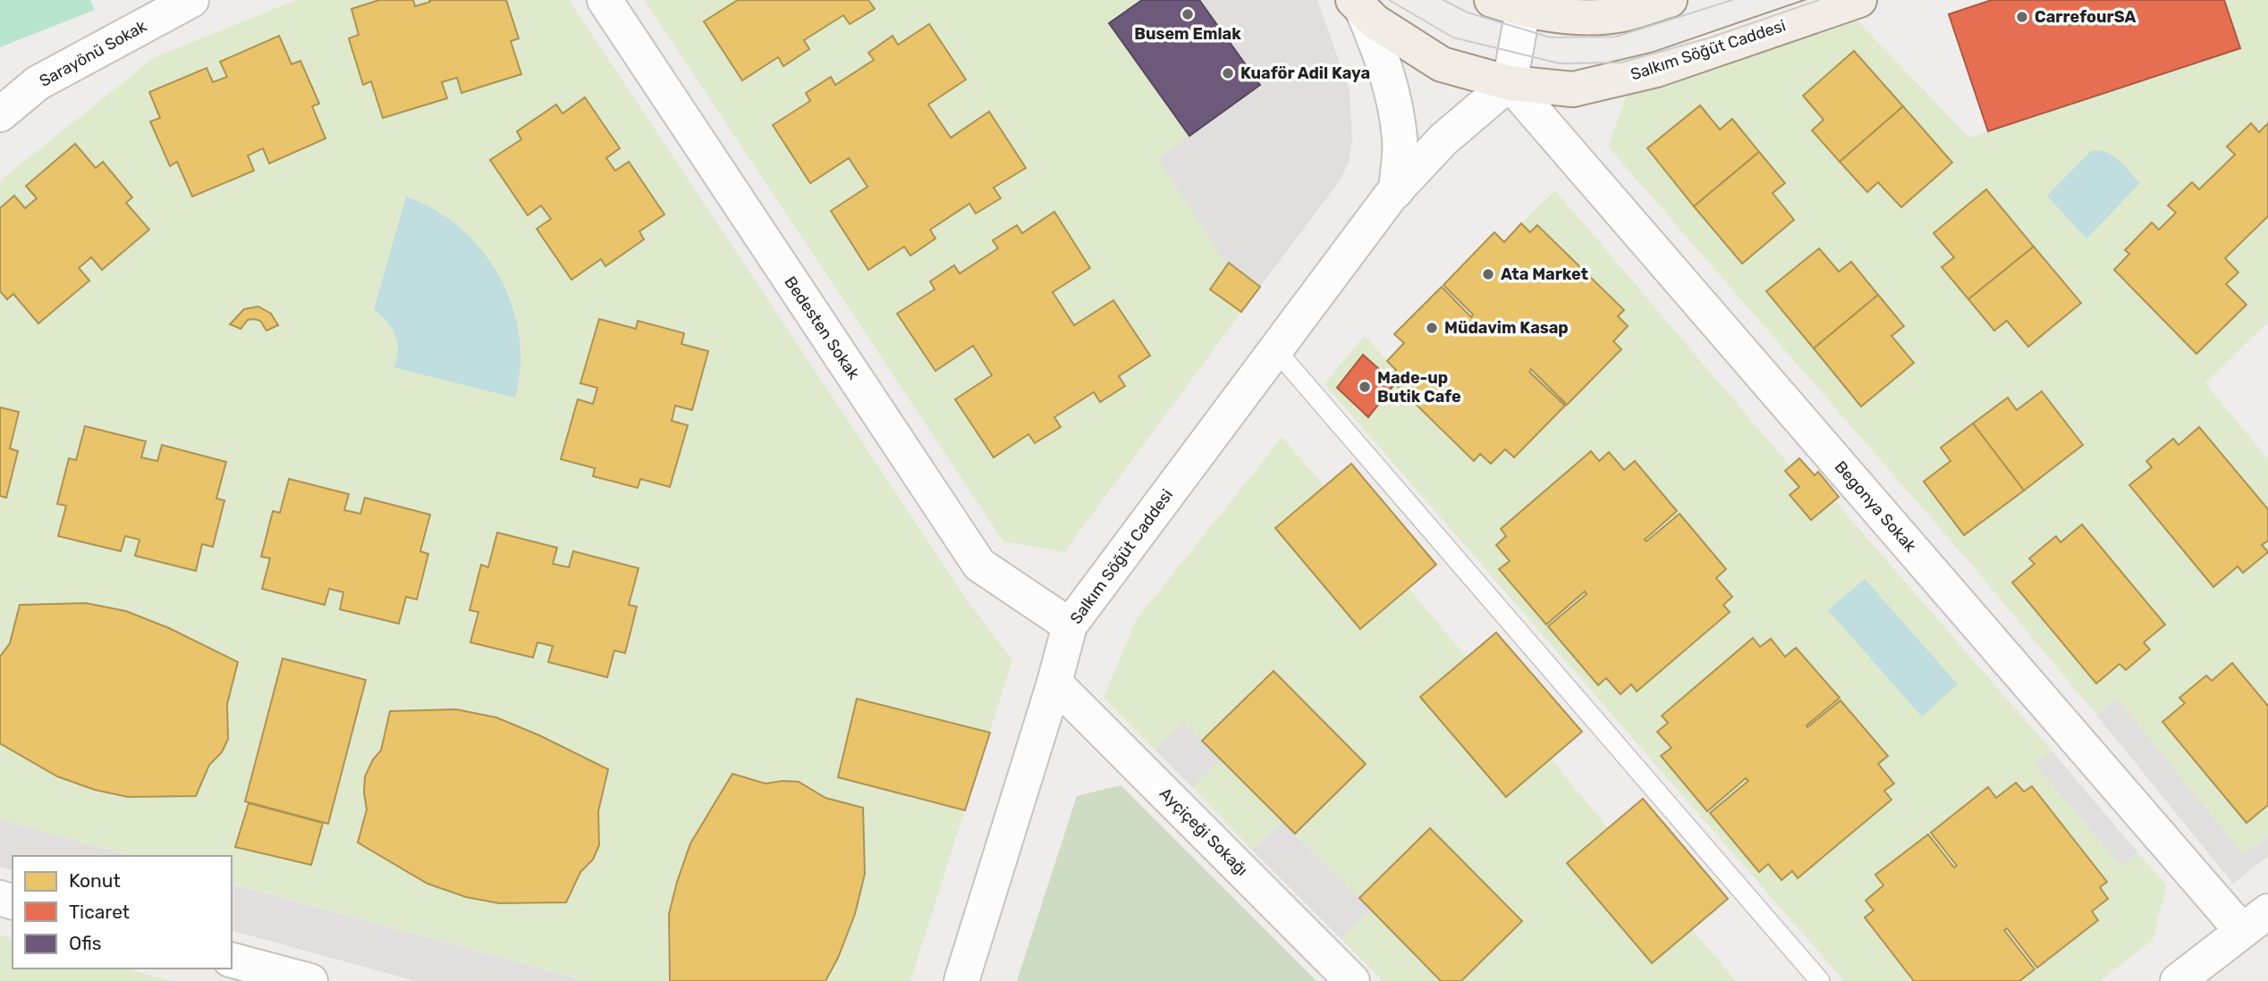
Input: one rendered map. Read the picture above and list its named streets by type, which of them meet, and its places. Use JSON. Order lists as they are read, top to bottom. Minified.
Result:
{"streets":{"main road":["Salkım Söğüt Caddesi"],"street":["Sarayönü Sokak","Bedesten Sokak","Begonya Sokak","Ayçiçeği Sokağı"]},"crossings":[["Salkım Söğüt Caddesi","Bedesten Sokak"],["Salkım Söğüt Caddesi","Begonya Sokak"],["Salkım Söğüt Caddesi","Ayçiçeği Sokağı"]],"places":["Busem Emlak","CarrefourSA","Kuaför Adil Kaya","Ata Market","Müdavim Kasap","Made-up Butik Cafe"],"legend":["Konut","Ticaret","Ofis"]}
